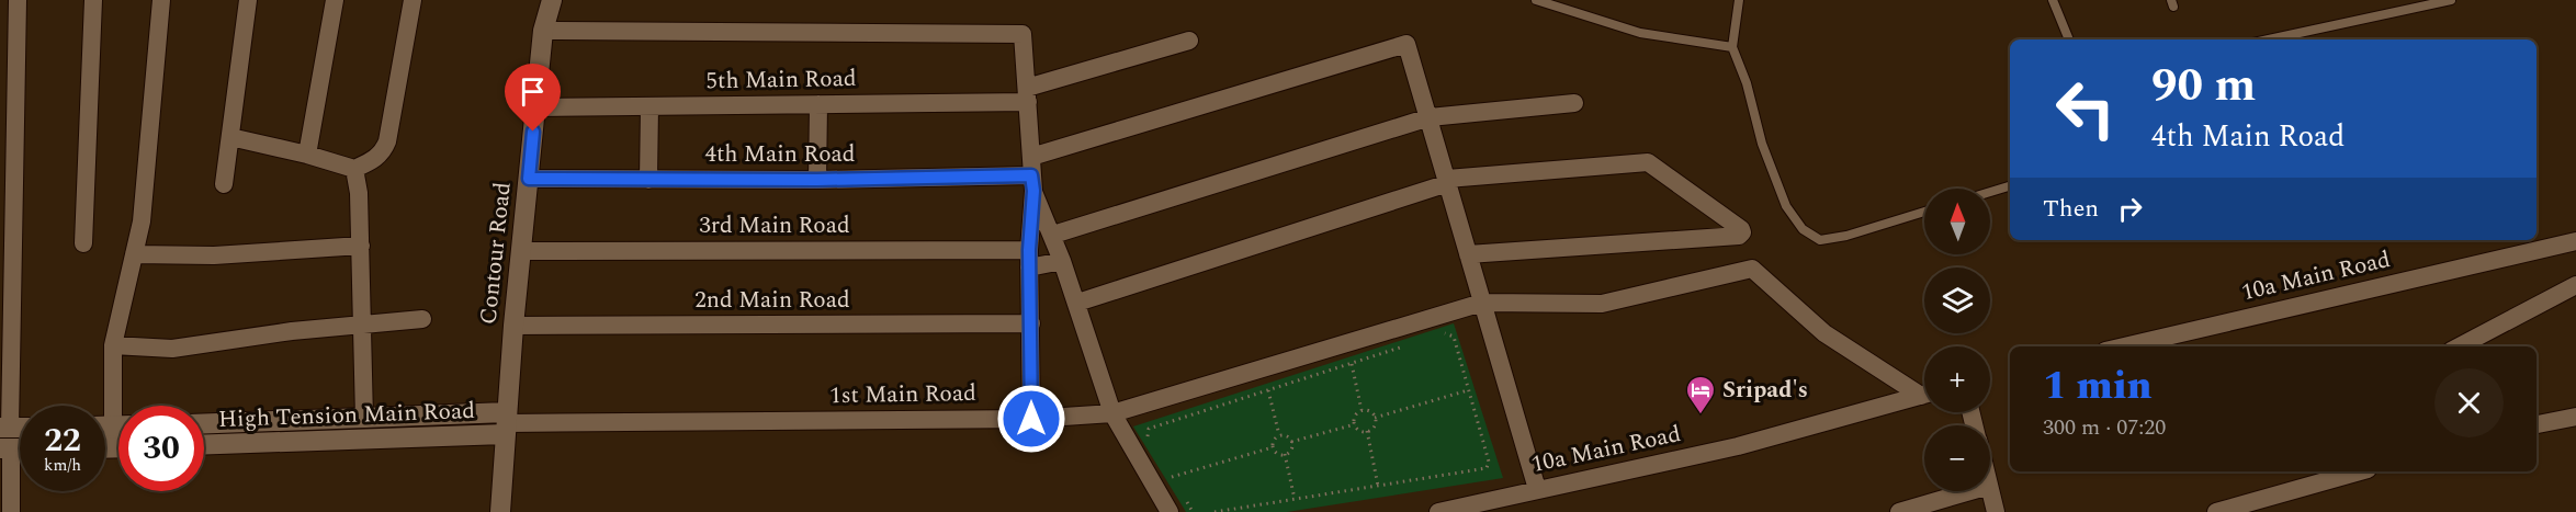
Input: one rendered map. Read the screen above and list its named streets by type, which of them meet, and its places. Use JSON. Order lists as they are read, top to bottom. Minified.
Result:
{"streets":{"main road":["Contour Road","High Tension Main Road"],"street":["5th Main Road","4th Main Road","3rd Main Road","10a Main Road","2nd Main Road","1st Main Road"]},"crossings":[["5th Main Road","Contour Road"],["4th Main Road","Contour Road"],["3rd Main Road","Contour Road"],["Contour Road","2nd Main Road"],["Contour Road","1st Main Road"],["Contour Road","High Tension Main Road"],["1st Main Road","High Tension Main Road"]],"places":{"hotel":["Sripad's"]},"north":"top","page":{"turn":["90 m","4th Main Road"],"then":"Then","map_buttons":["+","−"],"heading":["1 min","300 m · 07:20"],"speed":"22 km/h","limit":"30"}}
